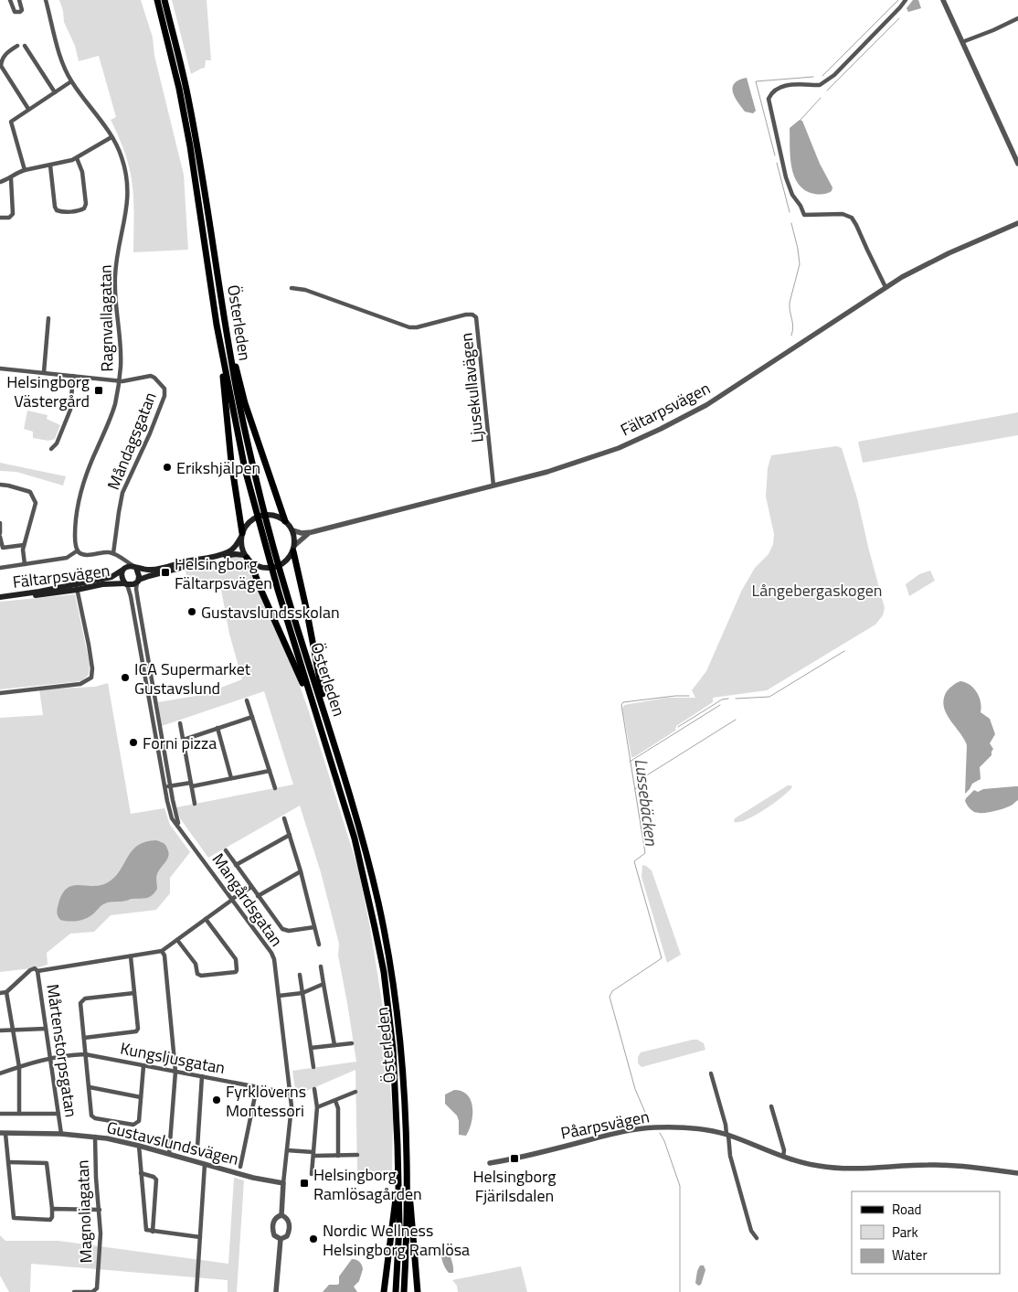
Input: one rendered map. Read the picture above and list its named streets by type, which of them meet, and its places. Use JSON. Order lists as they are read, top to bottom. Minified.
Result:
{"streets":{"main road":["Österleden","Fältarpsvägen"],"street":["Ragnvallagatan","Ljusekullavägen","Måndagsgatan","Mangårdsgatan","Mårtenstorpsgatan","Kungsljusgatan","Påarpsvägen","Gustavslundsvägen","Magnoliagatan"]},"crossings":[["Ragnvallagatan","Måndagsgatan"],["Ljusekullavägen","Fältarpsvägen"],["Fältarpsvägen","Mangårdsgatan"],["Mangårdsgatan","Mårtenstorpsgatan"],["Mangårdsgatan","Kungsljusgatan"],["Mangårdsgatan","Gustavslundsvägen"],["Mårtenstorpsgatan","Kungsljusgatan"],["Mårtenstorpsgatan","Gustavslundsvägen"],["Gustavslundsvägen","Magnoliagatan"]],"water":["Lussebäcken"],"parks":["Långebergaskogen"],"places":{"transit":["Helsingborg Västergård","Helsingborg Fältarpsvägen","Helsingborg Fjärilsdalen","Helsingborg Ramlösagården"],"other":["Erikshjälpen","Gustavslundsskolan","ICA Supermarket Gustavslund","Forni pizza","Fyrklöverns Montessori","Nordic Wellness Helsingborg Ramlösa"]},"legend":["Road","Park","Water"]}
